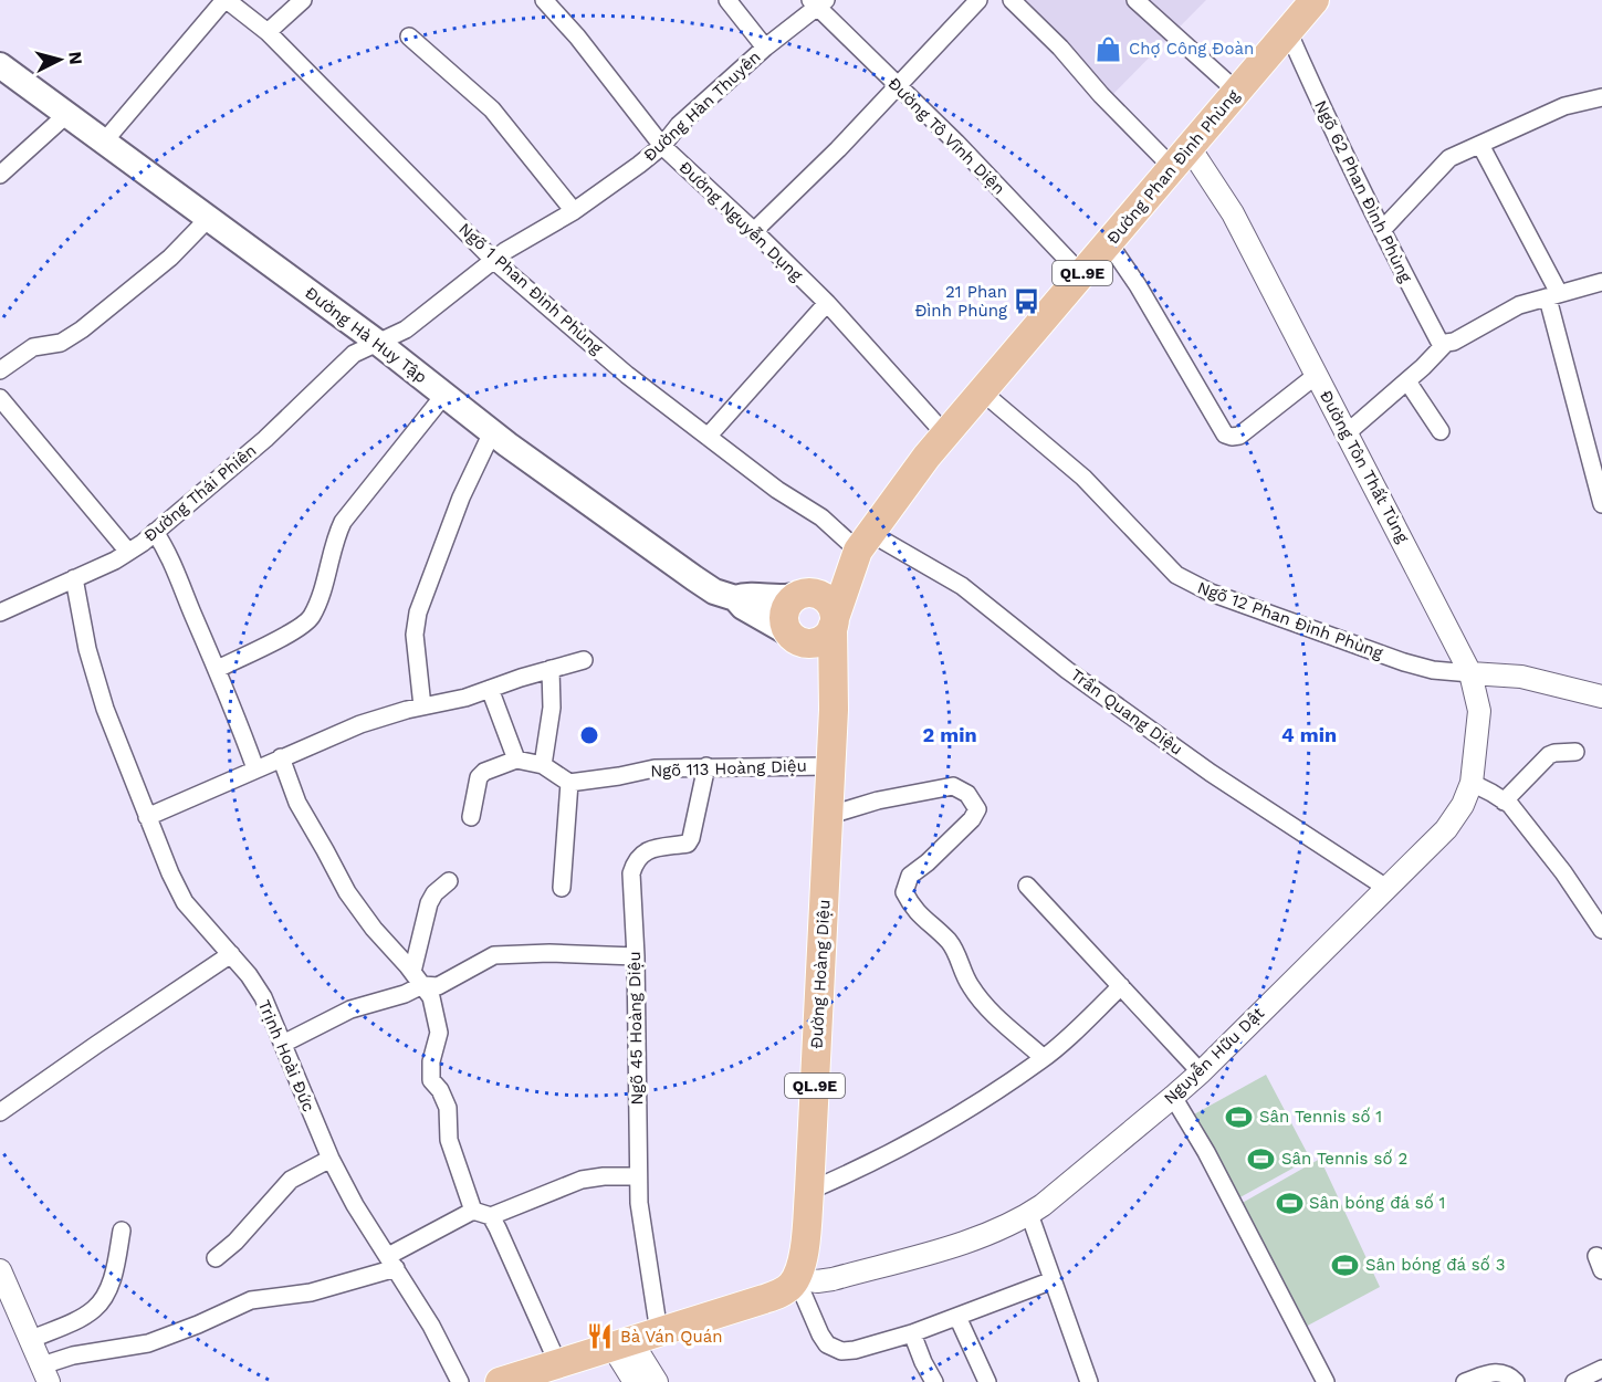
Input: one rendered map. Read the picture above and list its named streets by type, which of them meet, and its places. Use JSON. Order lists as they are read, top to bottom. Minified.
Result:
{"streets":{"main road":["Đường Phan Đình Phùng","QL.9E","Đường Hà Huy Tập","Đường Hoàng Diệu"],"street":["Đường Hàn Thuyên","Đường Tô Vĩnh Diện","Ngõ 62 Phan Đình Phùng","Đường Nguyễn Dụng","Ngõ 1 Phan Đình Phùng","Đường Tôn Thất Tùng","Đường Thái Phiên","Ngõ 12 Phan Đình Phùng","Trần Quang Diệu","Ngõ 113 Hoàng Diệu","Ngõ 45 Hoàng Diệu","Trịnh Hoài Đức","Nguyễn Hữu Dật"]},"crossings":[["Đường Hàn Thuyên","Đường Tô Vĩnh Diện"],["Đường Hàn Thuyên","Đường Nguyễn Dụng"],["Đường Hàn Thuyên","Ngõ 1 Phan Đình Phùng"],["Đường Hàn Thuyên","Đường Hà Huy Tập"],["Đường Hàn Thuyên","Đường Thái Phiên"],["Đường Tô Vĩnh Diện","Đường Phan Đình Phùng"],["Đường Phan Đình Phùng","Ngõ 62 Phan Đình Phùng"],["Đường Phan Đình Phùng","Đường Nguyễn Dụng"],["Đường Phan Đình Phùng","Ngõ 1 Phan Đình Phùng"],["Đường Phan Đình Phùng","Đường Hà Huy Tập"],["Đường Phan Đình Phùng","Đường Tôn Thất Tùng"],["Đường Phan Đình Phùng","Ngõ 12 Phan Đình Phùng"],["Đường Phan Đình Phùng","Trần Quang Diệu"],["Đường Phan Đình Phùng","Đường Hoàng Diệu"],["Ngõ 1 Phan Đình Phùng","Trần Quang Diệu"],["Đường Hà Huy Tập","Đường Thái Phiên"],["Đường Hà Huy Tập","Đường Hoàng Diệu"],["Đường Tôn Thất Tùng","Ngõ 12 Phan Đình Phùng"],["Đường Tôn Thất Tùng","Nguyễn Hữu Dật"],["Đường Thái Phiên","Trịnh Hoài Đức"],["Ngõ 12 Phan Đình Phùng","Nguyễn Hữu Dật"],["Trần Quang Diệu","Nguyễn Hữu Dật"],["Ngõ 113 Hoàng Diệu","Đường Hoàng Diệu"],["Ngõ 113 Hoàng Diệu","Ngõ 45 Hoàng Diệu"],["Đường Hoàng Diệu","Nguyễn Hữu Dật"]],"places":{"shop":["Chợ Công Đoàn"],"bus stop":["21 Phan Đình Phùng"],"sports":["Sân Tennis số 1","Sân Tennis số 2","Sân bóng đá số 1","Sân bóng đá số 3"],"restaurant":["Bà Ván Quán"]},"north":"right","rings":["2 min","4 min"]}
